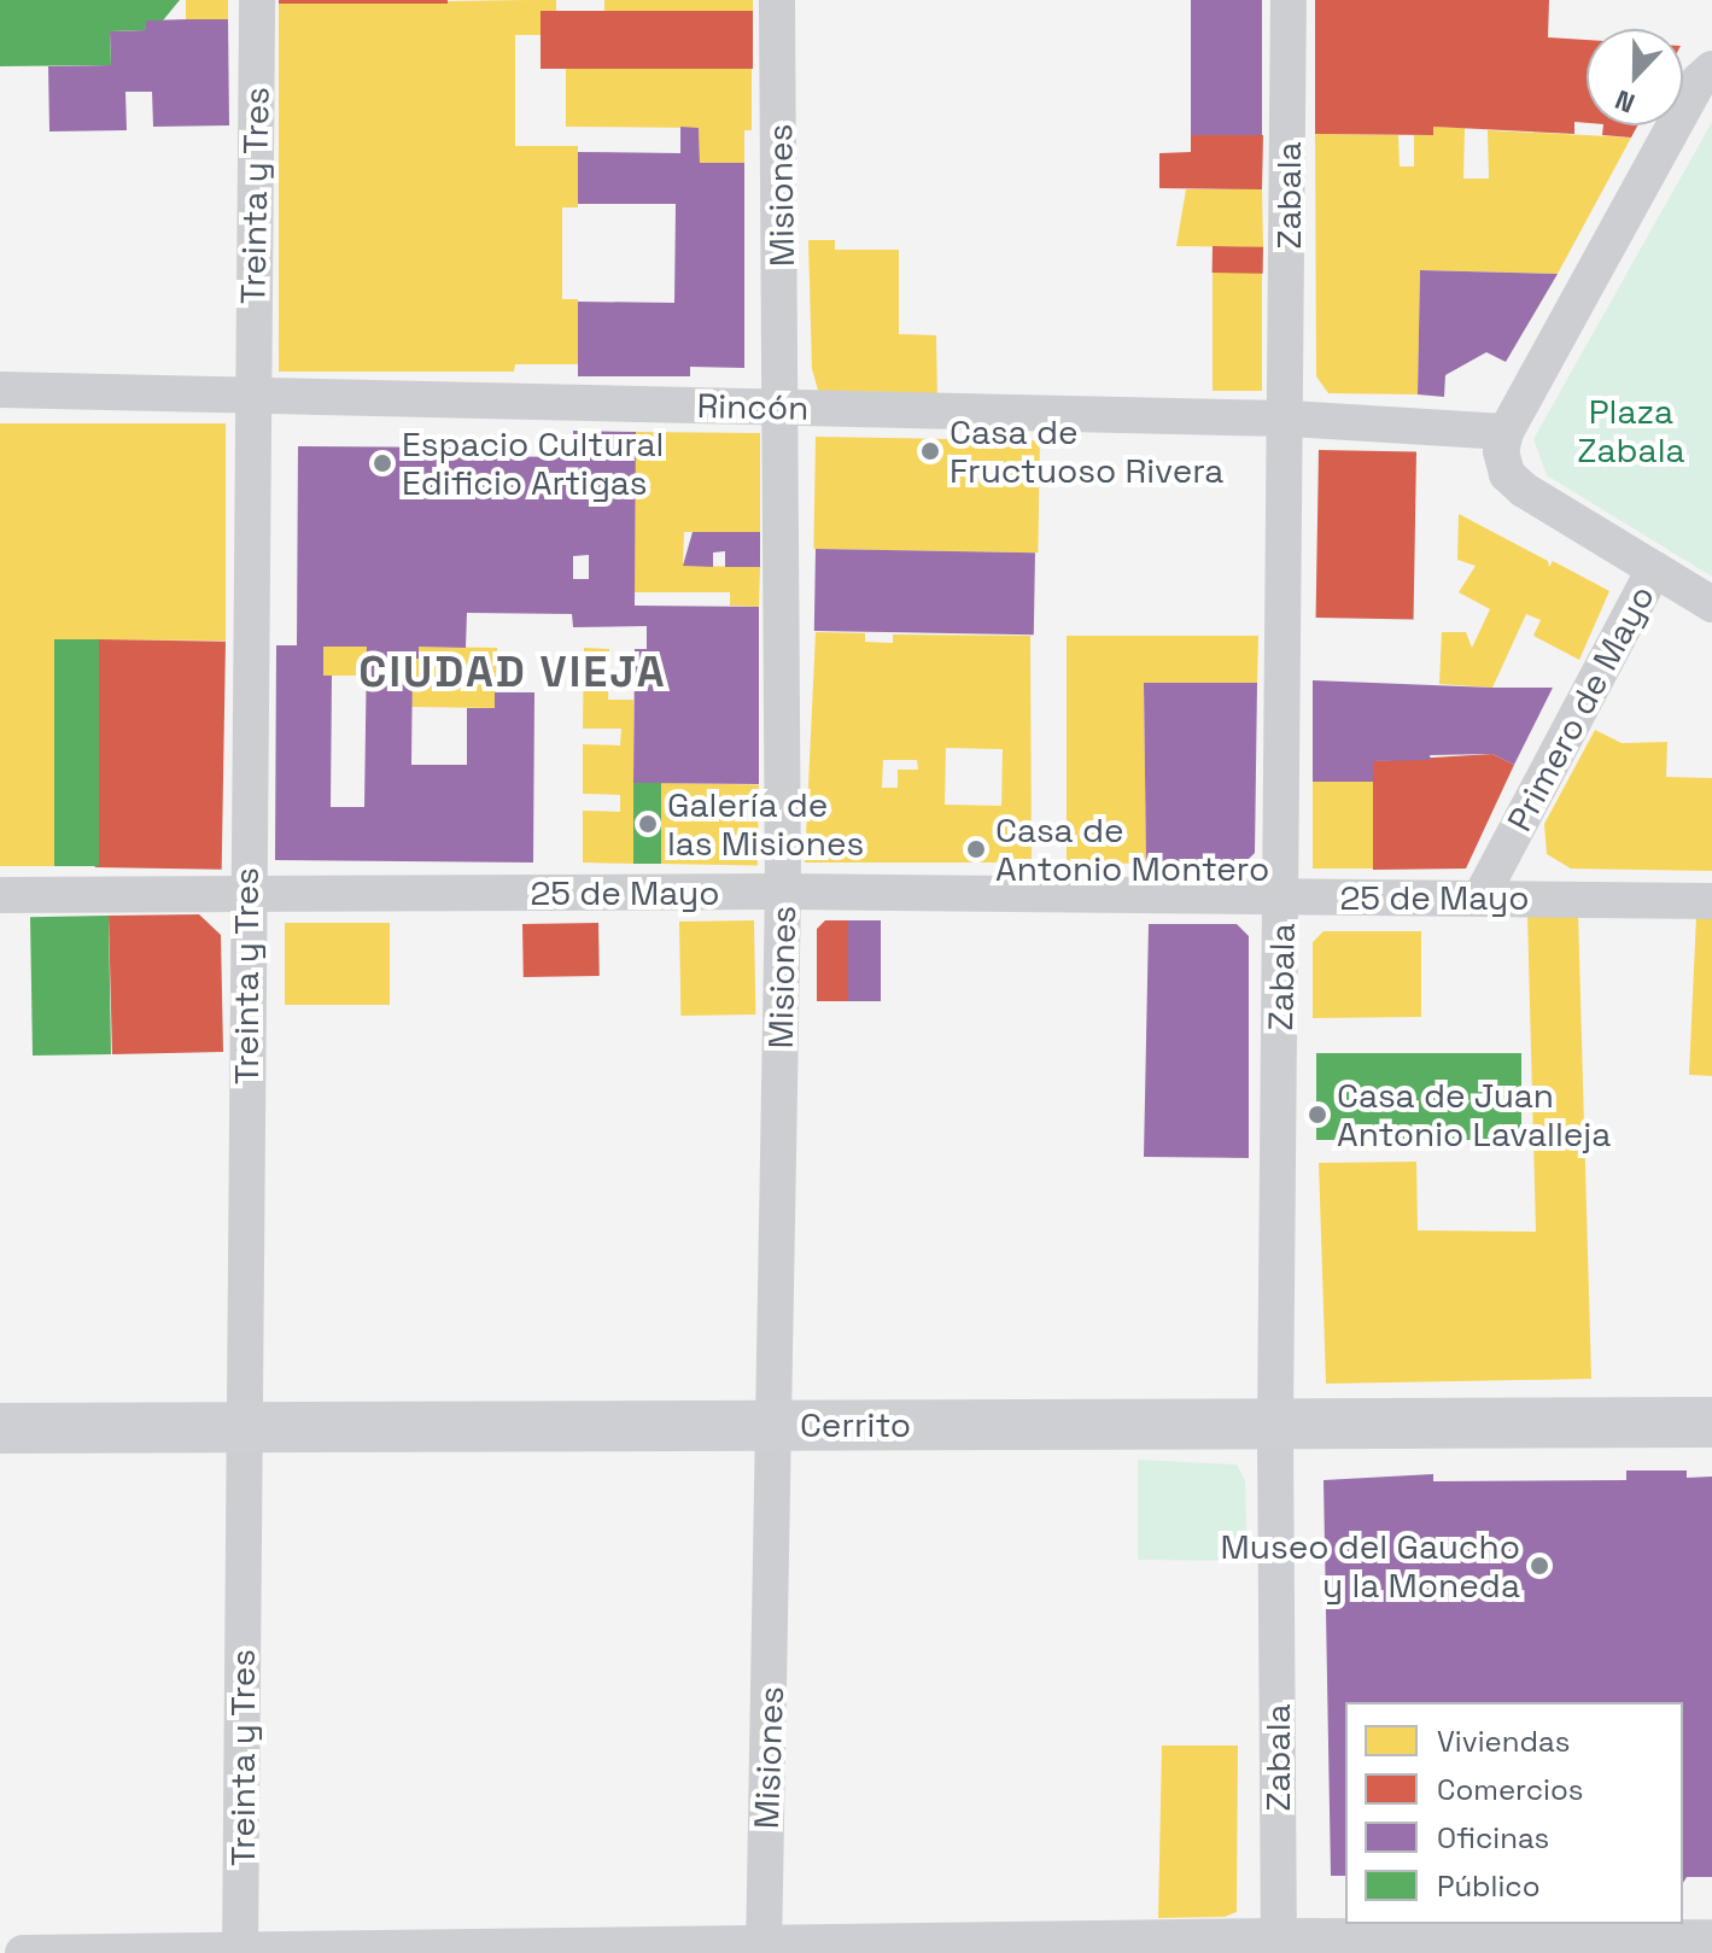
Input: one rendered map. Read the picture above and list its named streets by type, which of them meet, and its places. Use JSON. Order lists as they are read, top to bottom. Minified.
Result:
{"streets":{"street":["Treinta y Tres","Misiones","Zabala","Rincón","Primero de Mayo","25 de Mayo","Cerrito"]},"crossings":[["Treinta y Tres","Rincón"],["Treinta y Tres","25 de Mayo"],["Treinta y Tres","Cerrito"],["Misiones","Rincón"],["Misiones","25 de Mayo"],["Misiones","Cerrito"],["Zabala","Rincón"],["Zabala","25 de Mayo"],["Zabala","Cerrito"],["Primero de Mayo","25 de Mayo"]],"districts":["CIUDAD VIEJA"],"parks":["Plaza Zabala"],"places":["Casa de Fructuoso Rivera","Espacio Cultural Edificio Artigas","Galería de las Misiones","Casa de Antonio Montero","Casa de Juan Antonio Lavalleja","Museo del Gaucho y la Moneda"],"legend":["Viviendas","Comercios","Oficinas","Público"],"north":"bottom"}
